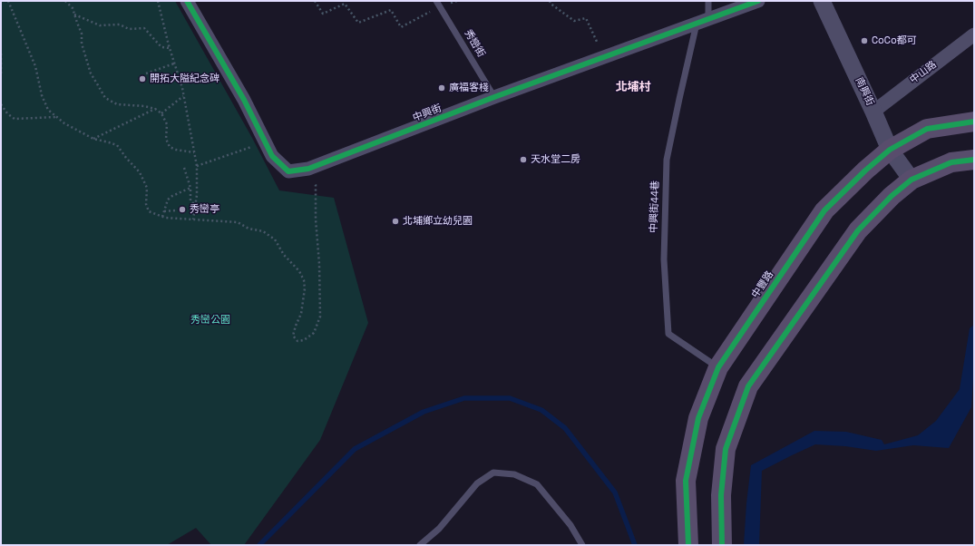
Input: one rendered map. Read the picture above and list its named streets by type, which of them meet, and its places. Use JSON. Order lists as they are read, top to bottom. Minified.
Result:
{"streets":{"main road":["中豐路"],"street":["中山路","南興街","中興街"],"lane":["秀巒街","中興街44巷"]},"crossings":[["秀巒街","中興街"],["中山路","南興街"],["南興街","中豐路"],["中興街","中興街44巷"],["中興街44巷","中豐路"]],"districts":["北埔村"],"parks":["秀巒公園"],"places":["CoCo都可","開拓大隘紀念碑","廣福客棧","天水堂二房","秀巒亭","北埔鄉立幼兒園"]}
